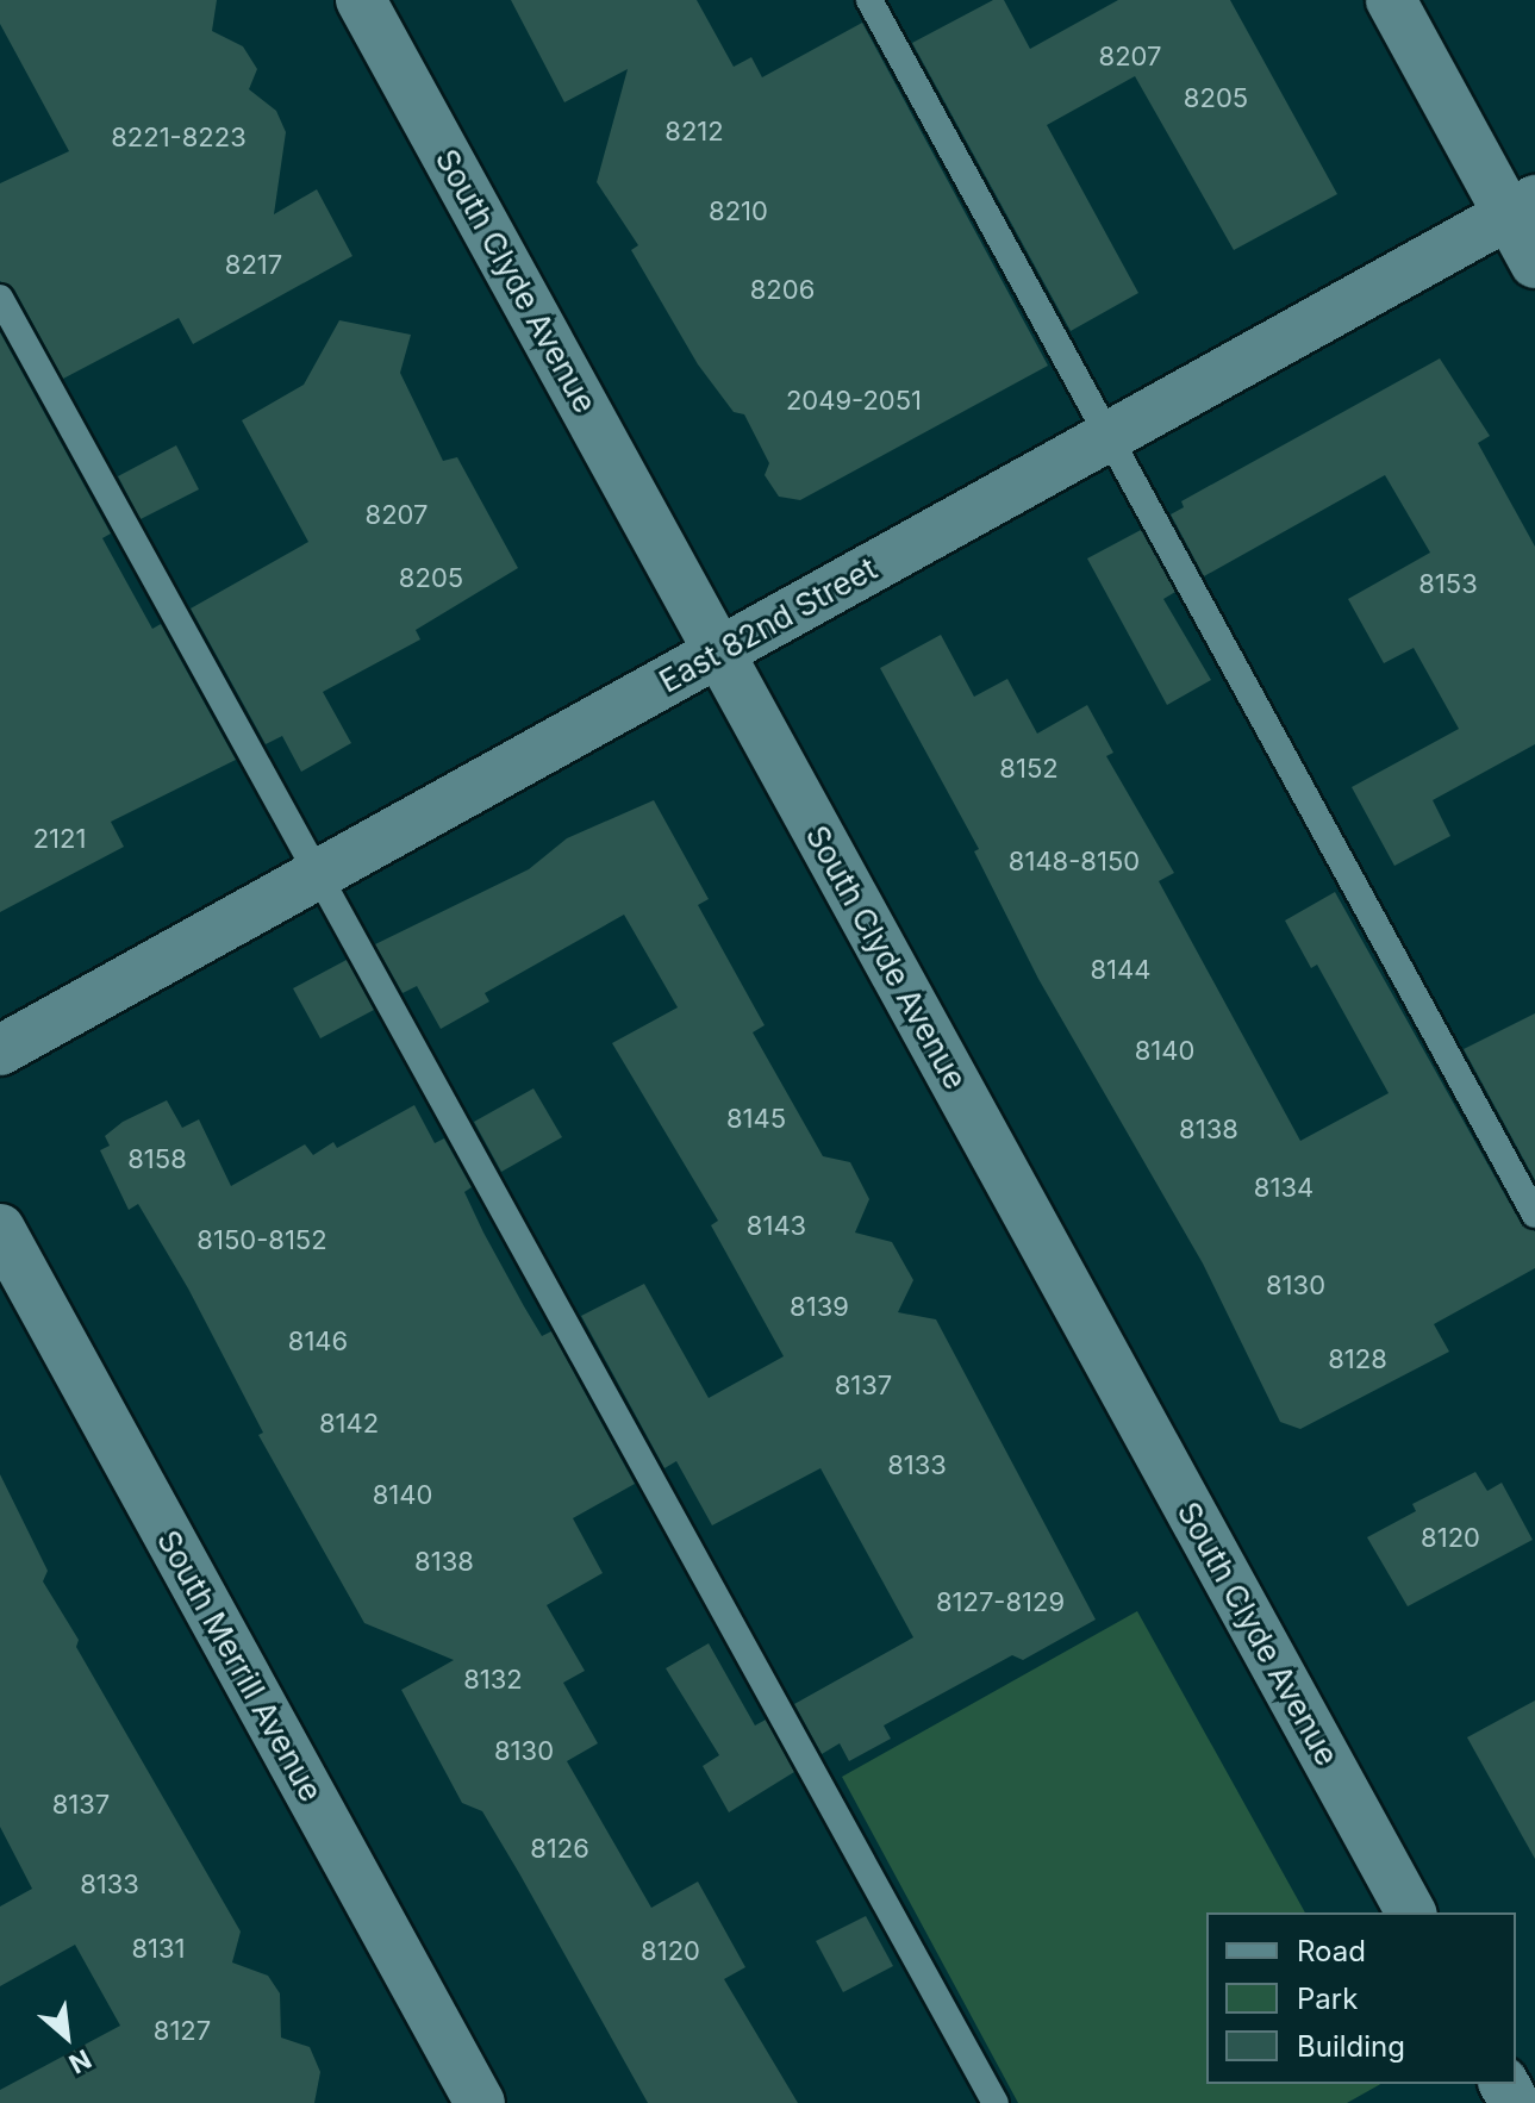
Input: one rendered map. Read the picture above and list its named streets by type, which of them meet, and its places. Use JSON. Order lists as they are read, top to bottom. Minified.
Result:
{"streets":{"street":["South Clyde Avenue","East 82nd Street","South Merrill Avenue"]},"crossings":[["South Clyde Avenue","East 82nd Street"]],"house_numbers":["8207","8205","8212","8221-8223","8210","8217","8206","2049-2051","8207","8205","8153","8152","2121","8148-8150","8144","8140","8145","8138","8158","8134","8143","8150-8152","8130","8139","8146","8128","8137","8142","8133","8140","8120","8138","8127-8129","8132","8130","8137","8126","8133","8131","8120","8127"],"legend":["Road","Park","Building"],"north":"bottom right"}
